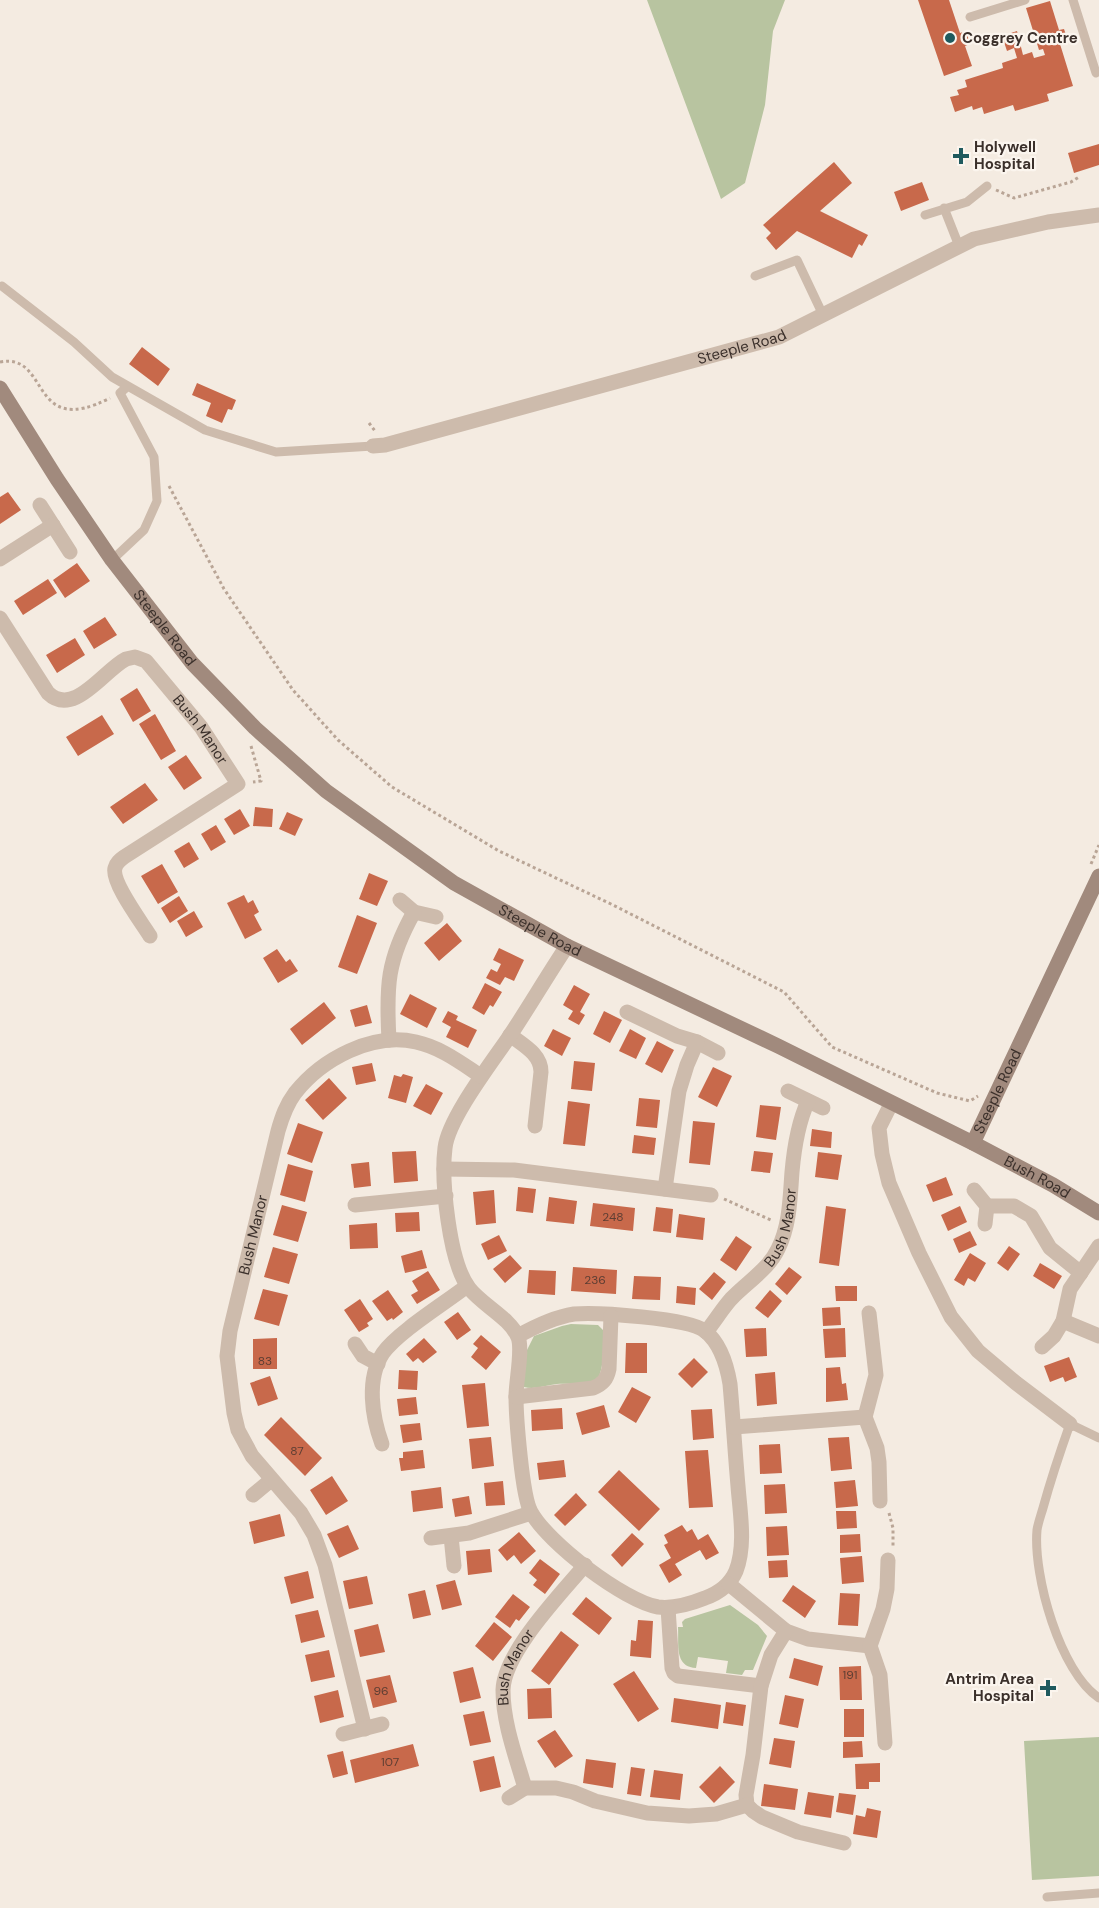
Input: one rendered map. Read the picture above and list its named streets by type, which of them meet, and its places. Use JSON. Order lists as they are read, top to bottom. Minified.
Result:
{"streets":{"main road":["Steeple Road","Bush Road"],"street":["Bush Manor"]},"crossings":[["Steeple Road","Bush Road"]],"places":{"other":["Coggrey Centre"],"health":["Holywell Hospital","Antrim Area Hospital"]},"house_numbers":["248","236","83","87","191","96","107"]}
